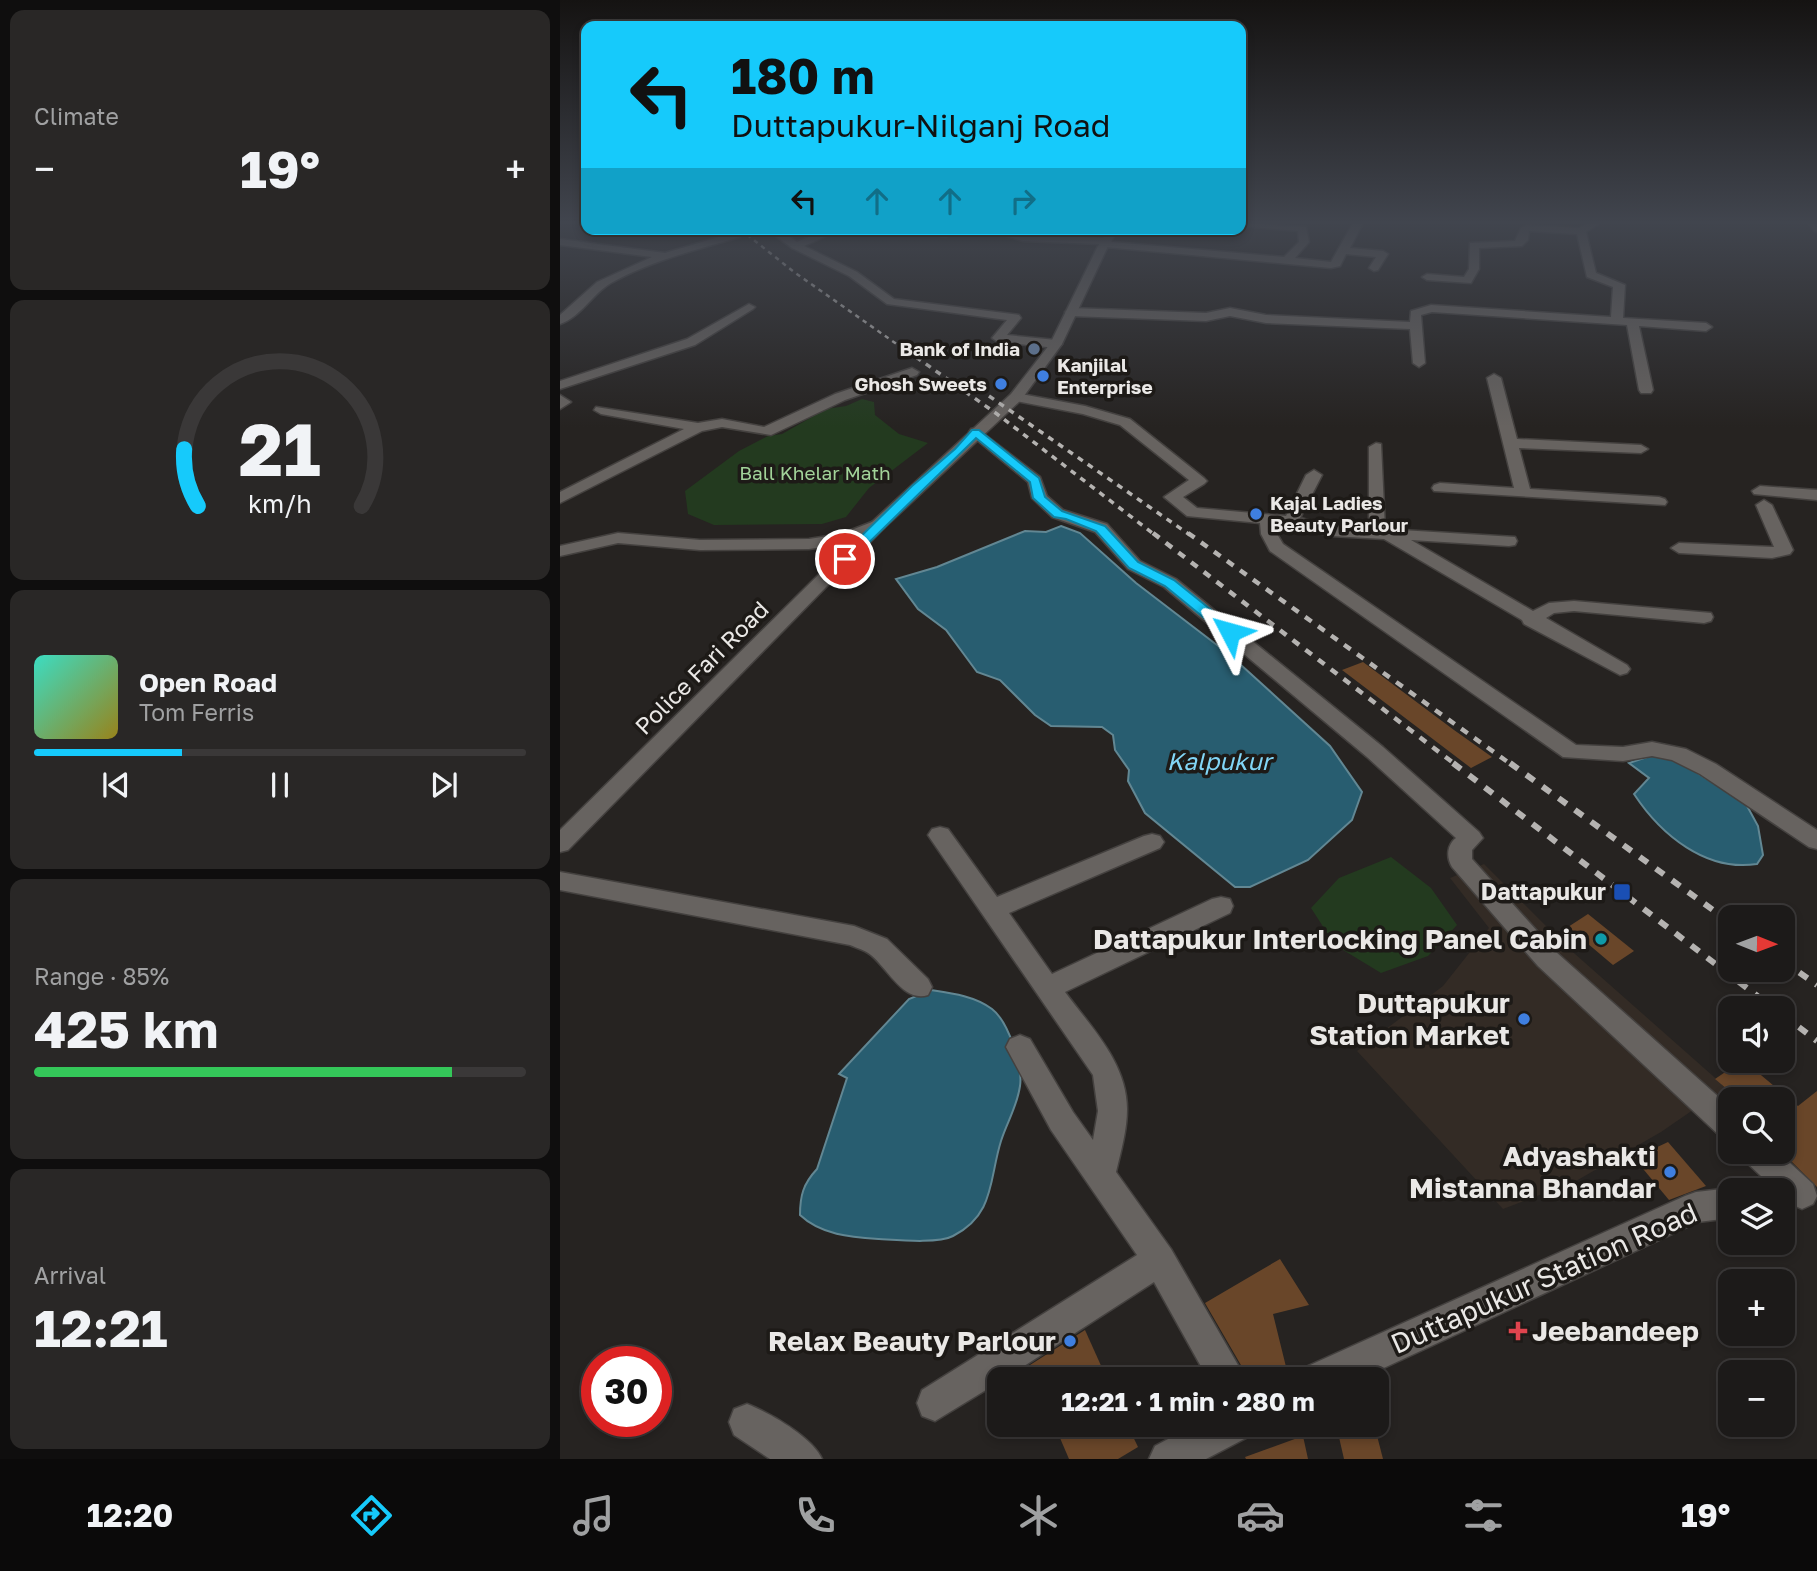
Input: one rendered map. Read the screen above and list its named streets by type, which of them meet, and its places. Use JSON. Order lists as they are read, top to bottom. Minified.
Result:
{"streets":{"street":["Police Fari Road","Duttapukur Station Road"]},"water":["Kalpukur"],"parks":["Ball Khelar Math"],"places":{"other":["Bank of India","Kanjilal Enterprise","Ghosh Sweets","Kajal Ladies Beauty Parlour","Dattapukur Interlocking Panel Cabin","Duttapukur Station Market","Adyashakti Mistanna Bhandar","Relax Beauty Parlour"],"transit":["Dattapukur"],"health":["Jeebandeep"]},"north":"right","page":{"tile":["Climate",["Range · 85%","425 km"],["Arrival","12:21"]],"turn":["180 m","Duttapukur-Nilganj Road"],"heat":["−","19°","+"],"song":["Open Road","Tom Ferris"],"map_buttons":["+","−"],"limit":"30","trip":"12:21 · 1 min · 280 m","tabs":["12:20","19°"],"gauge":["21","km/h"]}}
